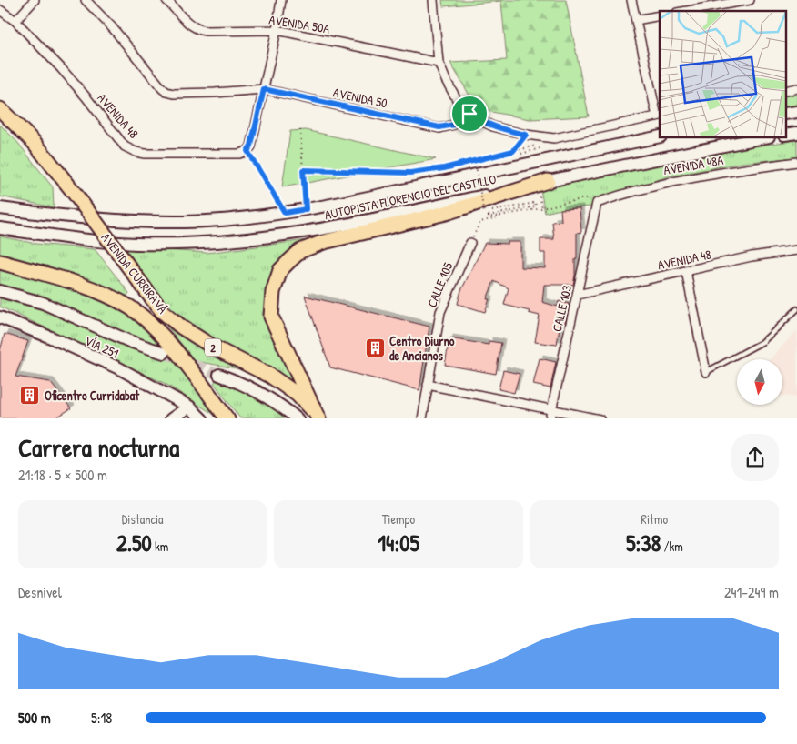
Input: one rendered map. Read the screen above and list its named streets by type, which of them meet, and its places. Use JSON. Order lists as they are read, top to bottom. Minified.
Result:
{"streets":{"highway":["AVENIDA CURRIRAVÁ","2"],"main road":["AUTOPISTA FLORENCIO DEL CASTILLO","VÍA 251"],"street":["AVENIDA 50A","AVENIDA 50","AVENIDA 48","AVENIDA 48A","CALLE 105","CALLE 103"]},"crossings":[["AVENIDA 48","CALLE 103"],["AVENIDA 48A","CALLE 103"]],"places":{"building":["Centro Diurno de Ancianos","Oficentro Curridabat"]},"north":"bottom","page":{"heading":["Carrera nocturna","21:18 · 5 × 500 m"],"stats":[["Distancia","2.50 km"],["Tiempo","14:05"],["Ritmo","5:38 /km"]],"chart":["Desnivel","241–249 m"],"list":[{"name":"500 m","note":"5:18"}]}}
